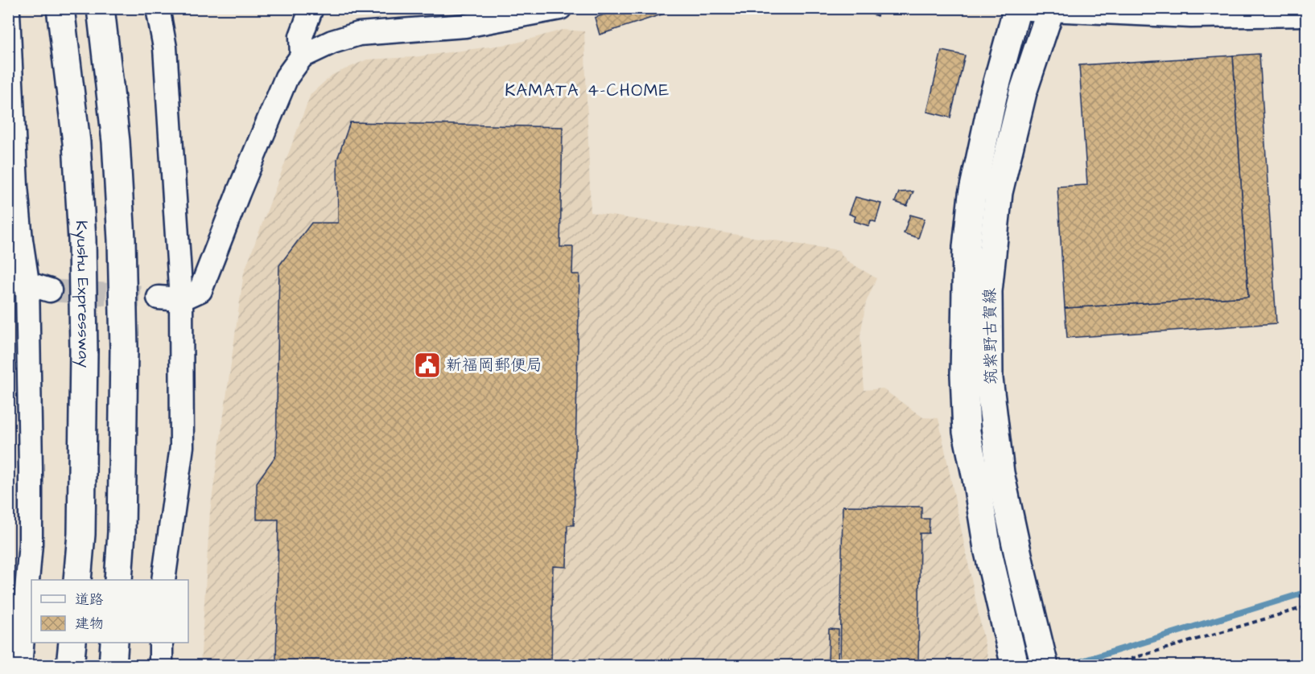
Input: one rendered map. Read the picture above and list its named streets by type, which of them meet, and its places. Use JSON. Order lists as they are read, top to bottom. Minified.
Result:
{"streets":{"main road":["Kyushu Expressway","筑紫野古賀線"]},"districts":["KAMATA 4-CHOME"],"places":{"public building":["新福岡郵便局"]},"legend":["道路","建物"]}
